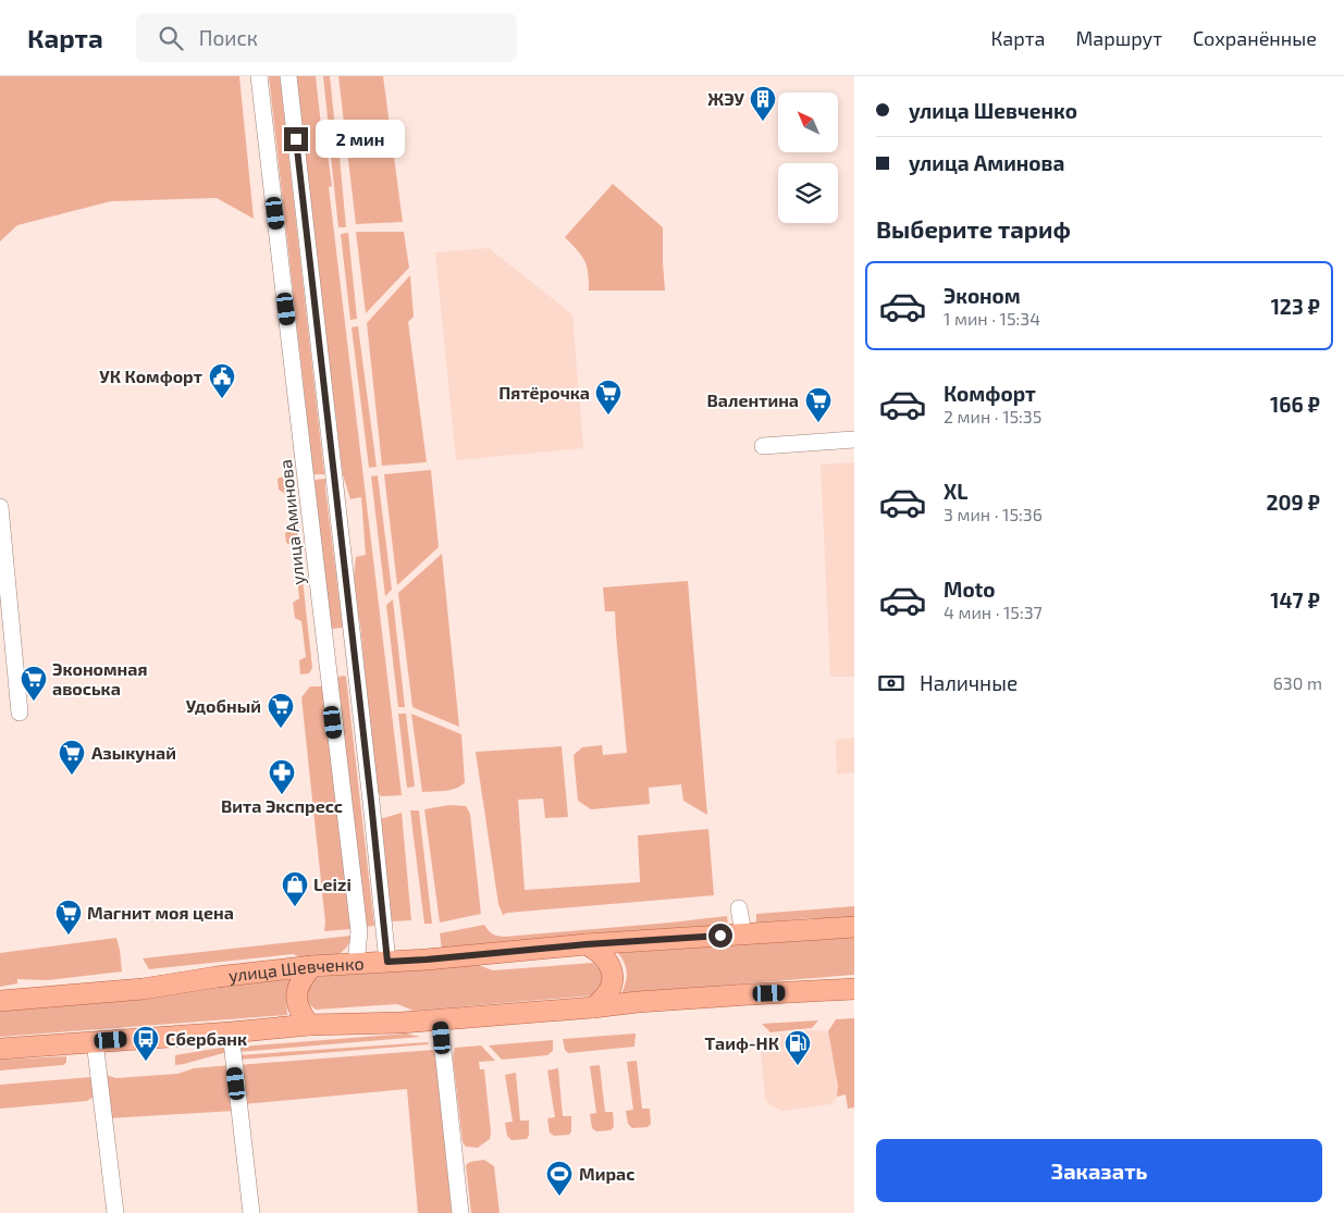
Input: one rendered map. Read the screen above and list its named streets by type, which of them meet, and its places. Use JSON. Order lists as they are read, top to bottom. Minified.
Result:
{"streets":{"main road":["улица Шевченко"],"street":["улица Аминова"]},"crossings":[["улица Аминова","улица Шевченко"]],"places":{"building":["ЖЭУ"],"public building":["УК Комфорт"],"supermarket":["Пятёрочка","Валентина","Экономная авоська","Удобный","Азыкунай","Магнит моя цена"],"pharmacy":["Вита Экспресс"],"shop":["Leizi"],"bus stop":["Сбербанк"],"fuel station":["Таиф-НК"],"sports":["Мирас"]},"north":"top left","page":{"header":"Карта","search":"Поиск","nav":["Карта","Маршрут","Сохранённые"],"banner":["улица Шевченко","улица Аминова"],"bubble":"2 мин","heading":"Выберите тариф","list":[{"name":"Эконом","note":"1 мин · 15:34","value":"123 ₽"},{"name":"Комфорт","note":"2 мин · 15:35","value":"166 ₽"},{"name":"XL","note":"3 мин · 15:36","value":"209 ₽"},{"name":"Moto","note":"4 мин · 15:37","value":"147 ₽"}],"pay":["Наличные","630 m"],"buttons":"Заказать"}}
